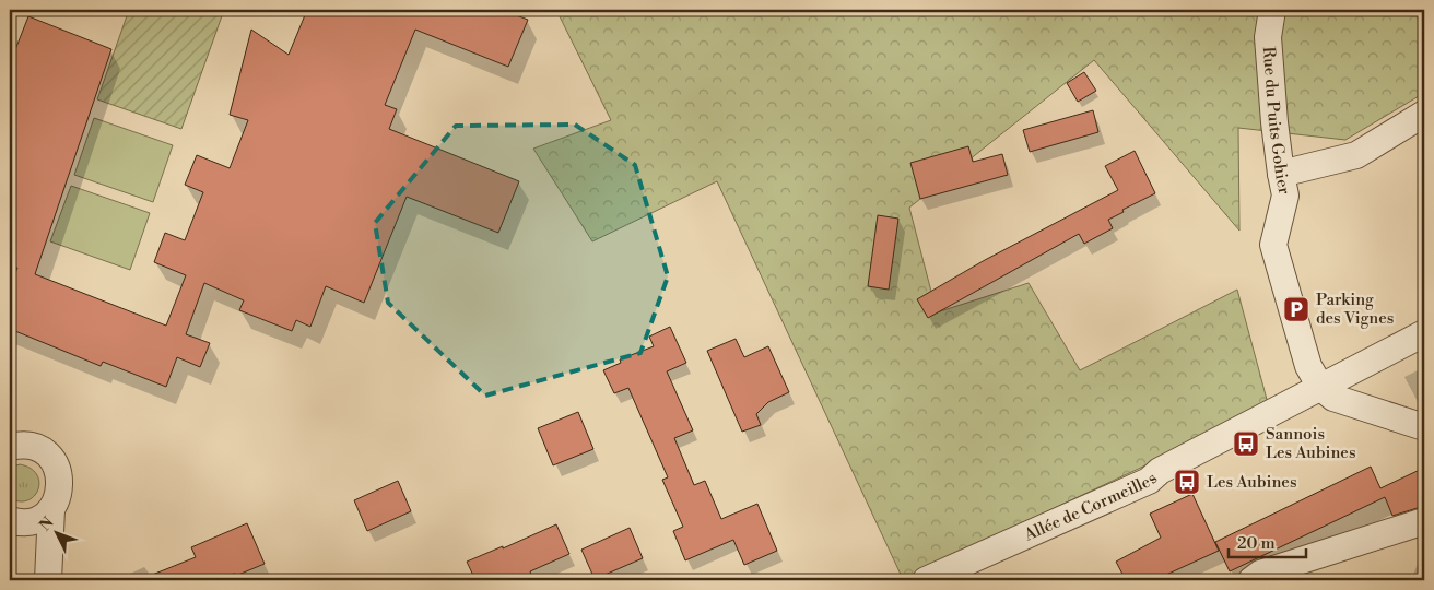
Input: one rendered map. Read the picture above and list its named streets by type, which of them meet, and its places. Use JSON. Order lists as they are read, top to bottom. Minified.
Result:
{"streets":{"street":["Rue du Puits Gohier","Allée de Cormeilles"]},"crossings":[["Rue du Puits Gohier","Allée de Cormeilles"]],"places":{"parking":["Parking des Vignes"],"bus stop":["Sannois Les Aubines","Les Aubines"]},"scale_bar":"20 m","north":"top left"}
